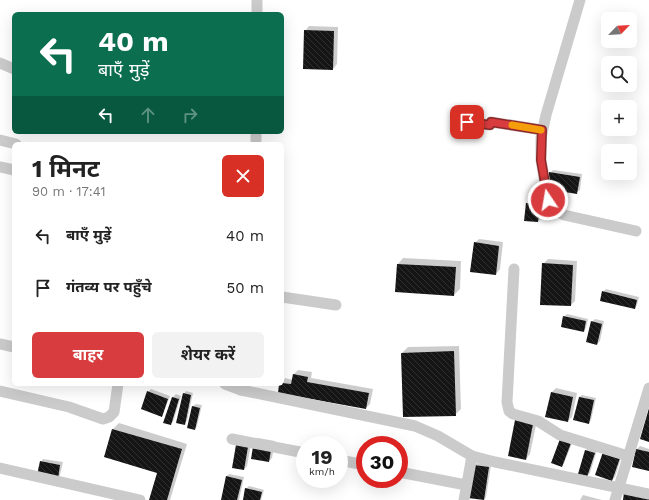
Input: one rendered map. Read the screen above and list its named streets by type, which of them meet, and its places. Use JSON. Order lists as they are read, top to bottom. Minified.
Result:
{"north":"top right","page":{"map_buttons":["+","−"],"turn":["40 m","बाएँ मुड़ें"],"heading":["1 मिनट","90 m · 17:41"],"list":[{"name":"बाएँ मुड़ें","value":"40 m"},{"name":"गंतव्य पर पहुँचे","value":"50 m"}],"buttons":["बाहर","शेयर करें"],"speed":"19 km/h","limit":"30"}}
